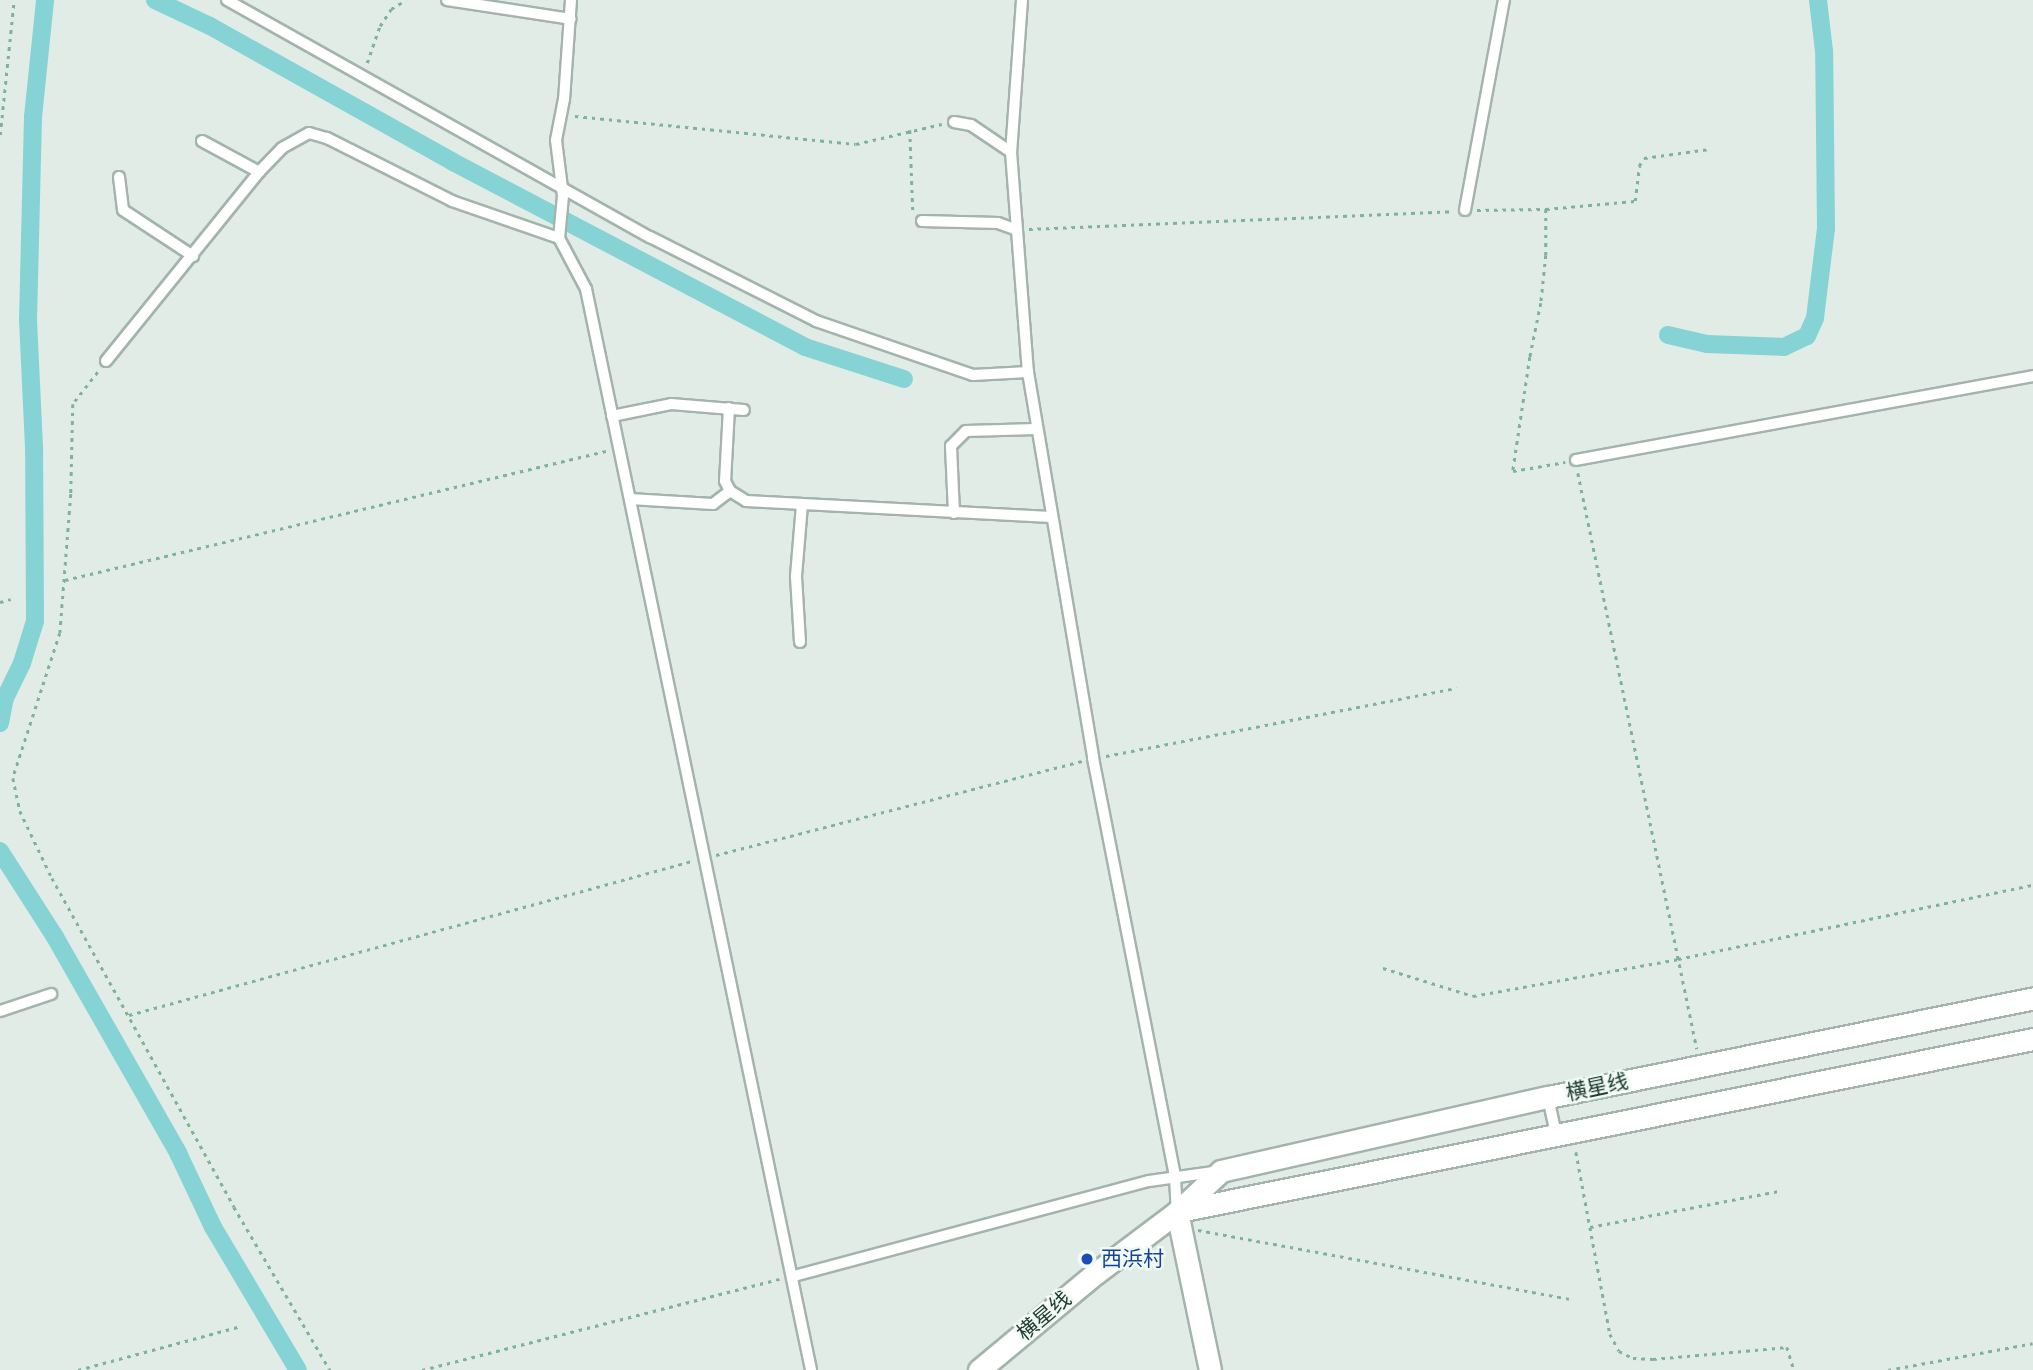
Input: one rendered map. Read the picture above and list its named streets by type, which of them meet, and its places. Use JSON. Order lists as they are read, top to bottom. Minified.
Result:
{"streets":{"street":["横星线"]},"places":["西浜村"]}
